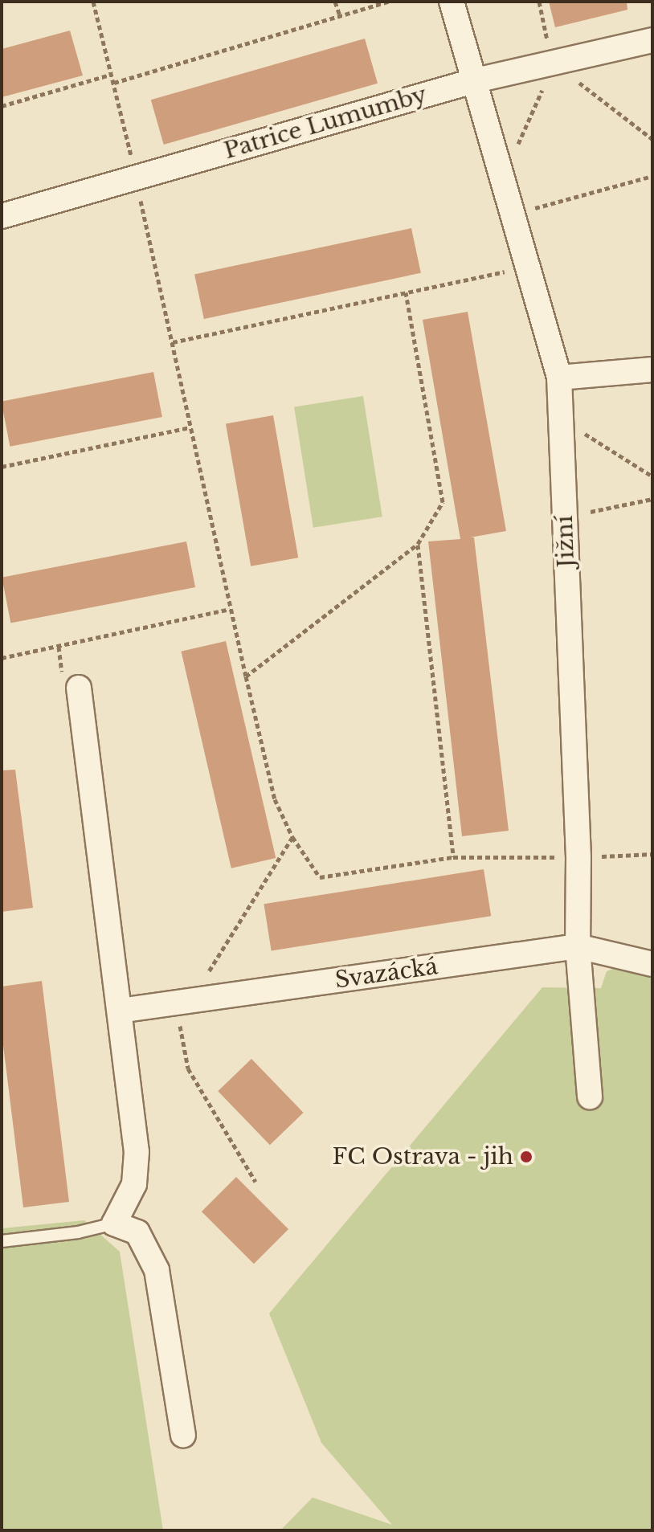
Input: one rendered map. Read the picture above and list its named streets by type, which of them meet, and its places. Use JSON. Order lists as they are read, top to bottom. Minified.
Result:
{"streets":{"street":["Patrice Lumumby","Jižní","Svazácká"]},"crossings":[["Patrice Lumumby","Jižní"],["Jižní","Svazácká"]],"places":["FC Ostrava - jih"]}
